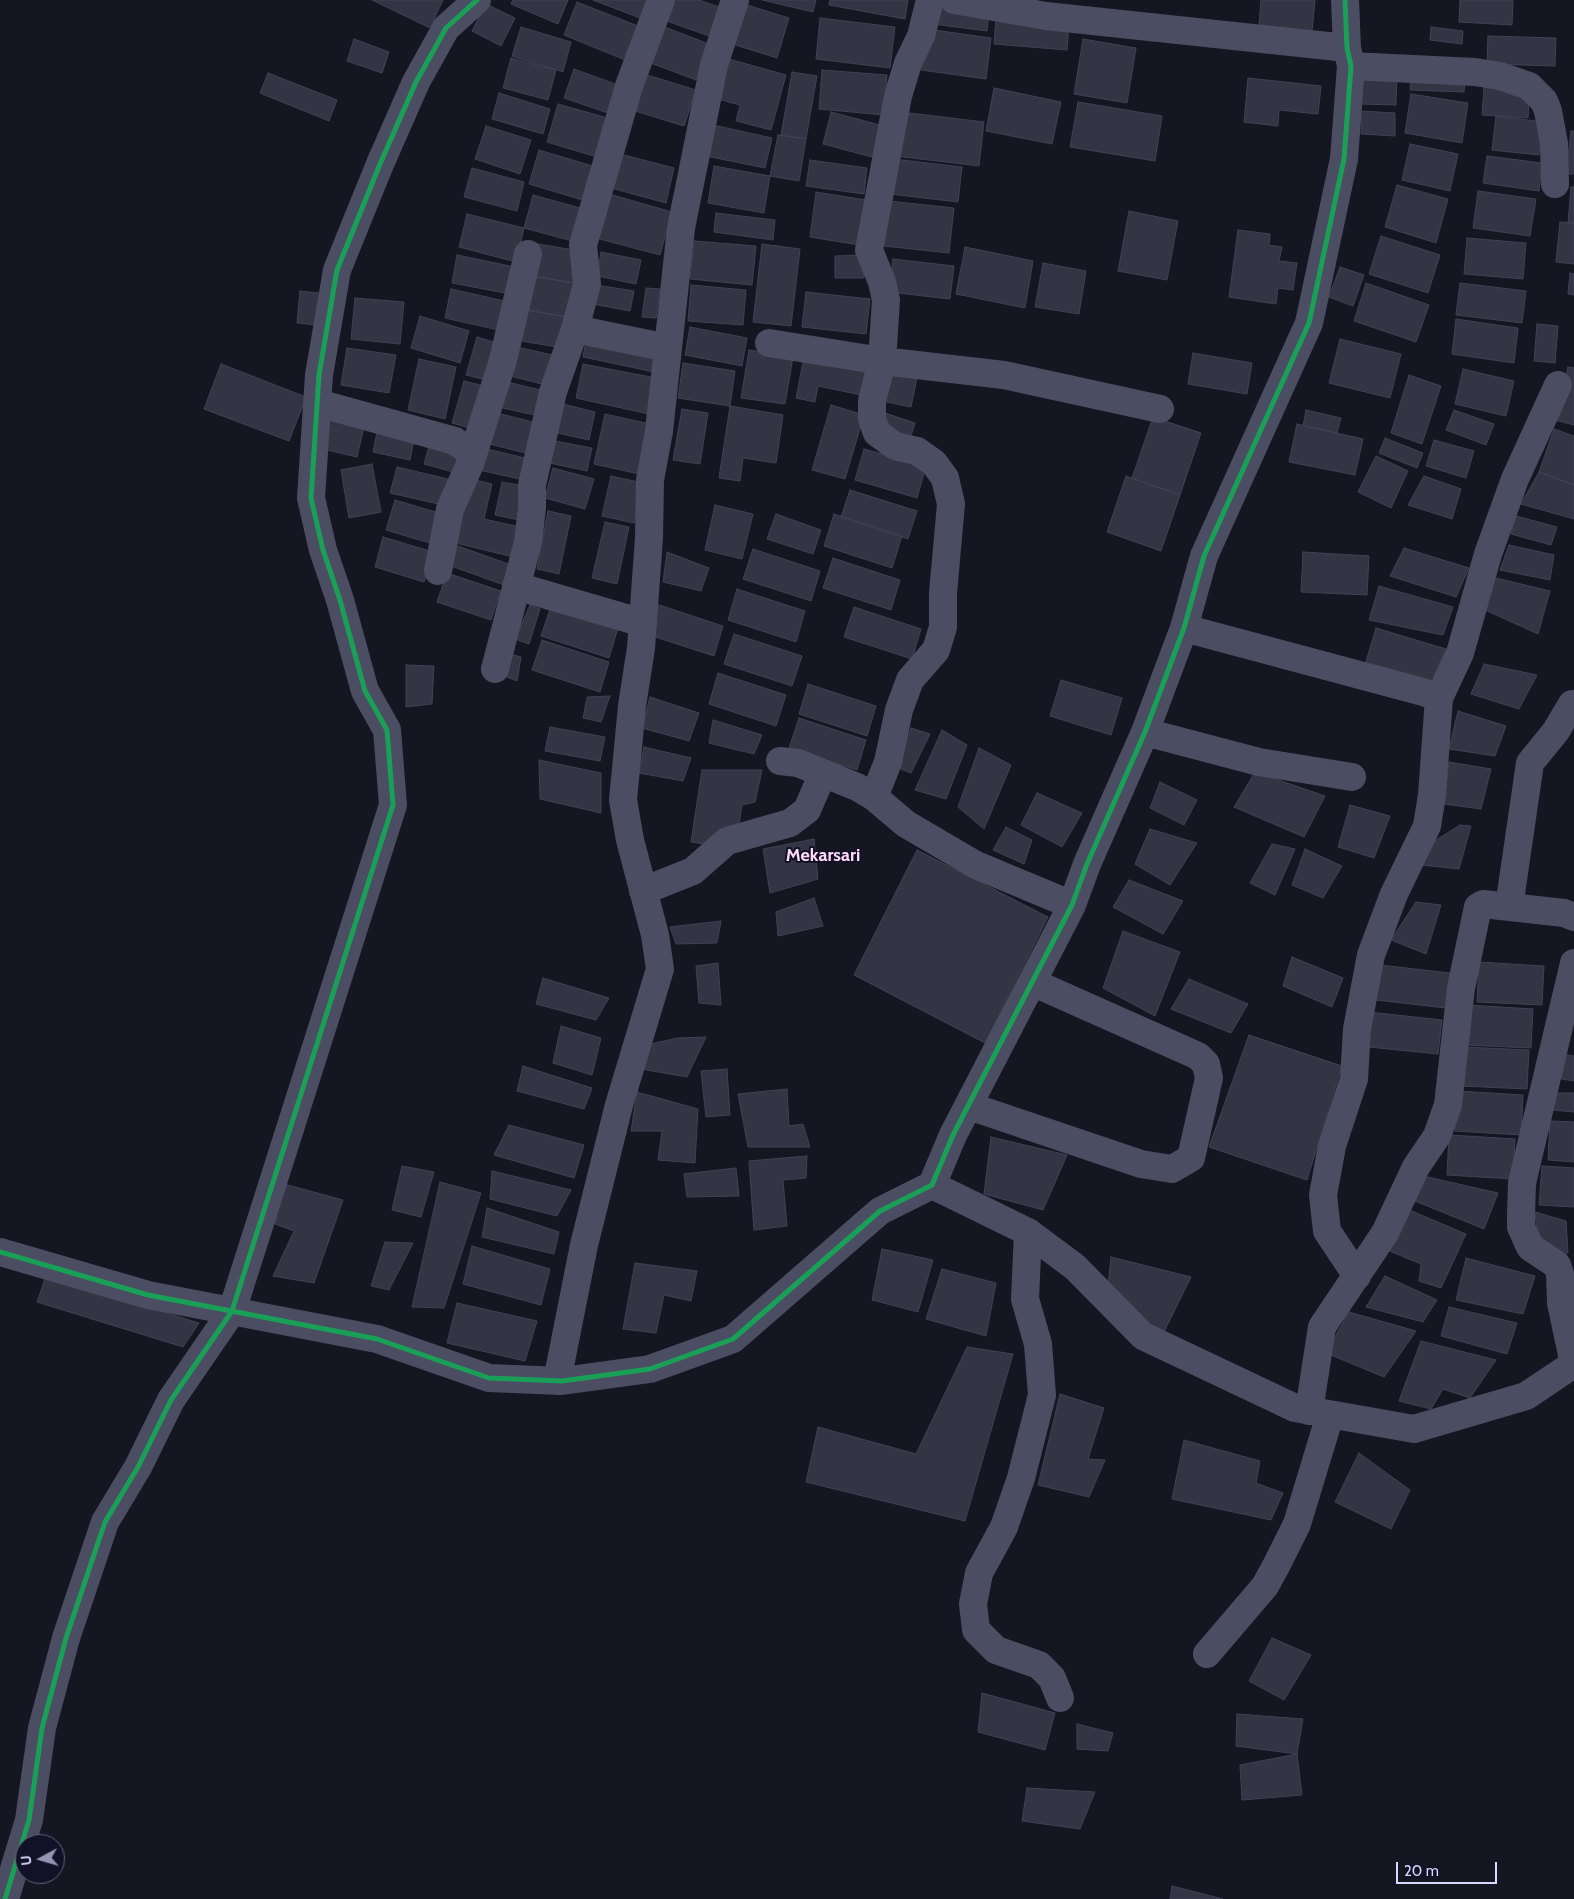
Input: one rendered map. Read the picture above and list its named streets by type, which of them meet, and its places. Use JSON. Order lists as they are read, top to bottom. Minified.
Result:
{"districts":["Mekarsari"],"scale_bar":"20 m","north":"left"}
